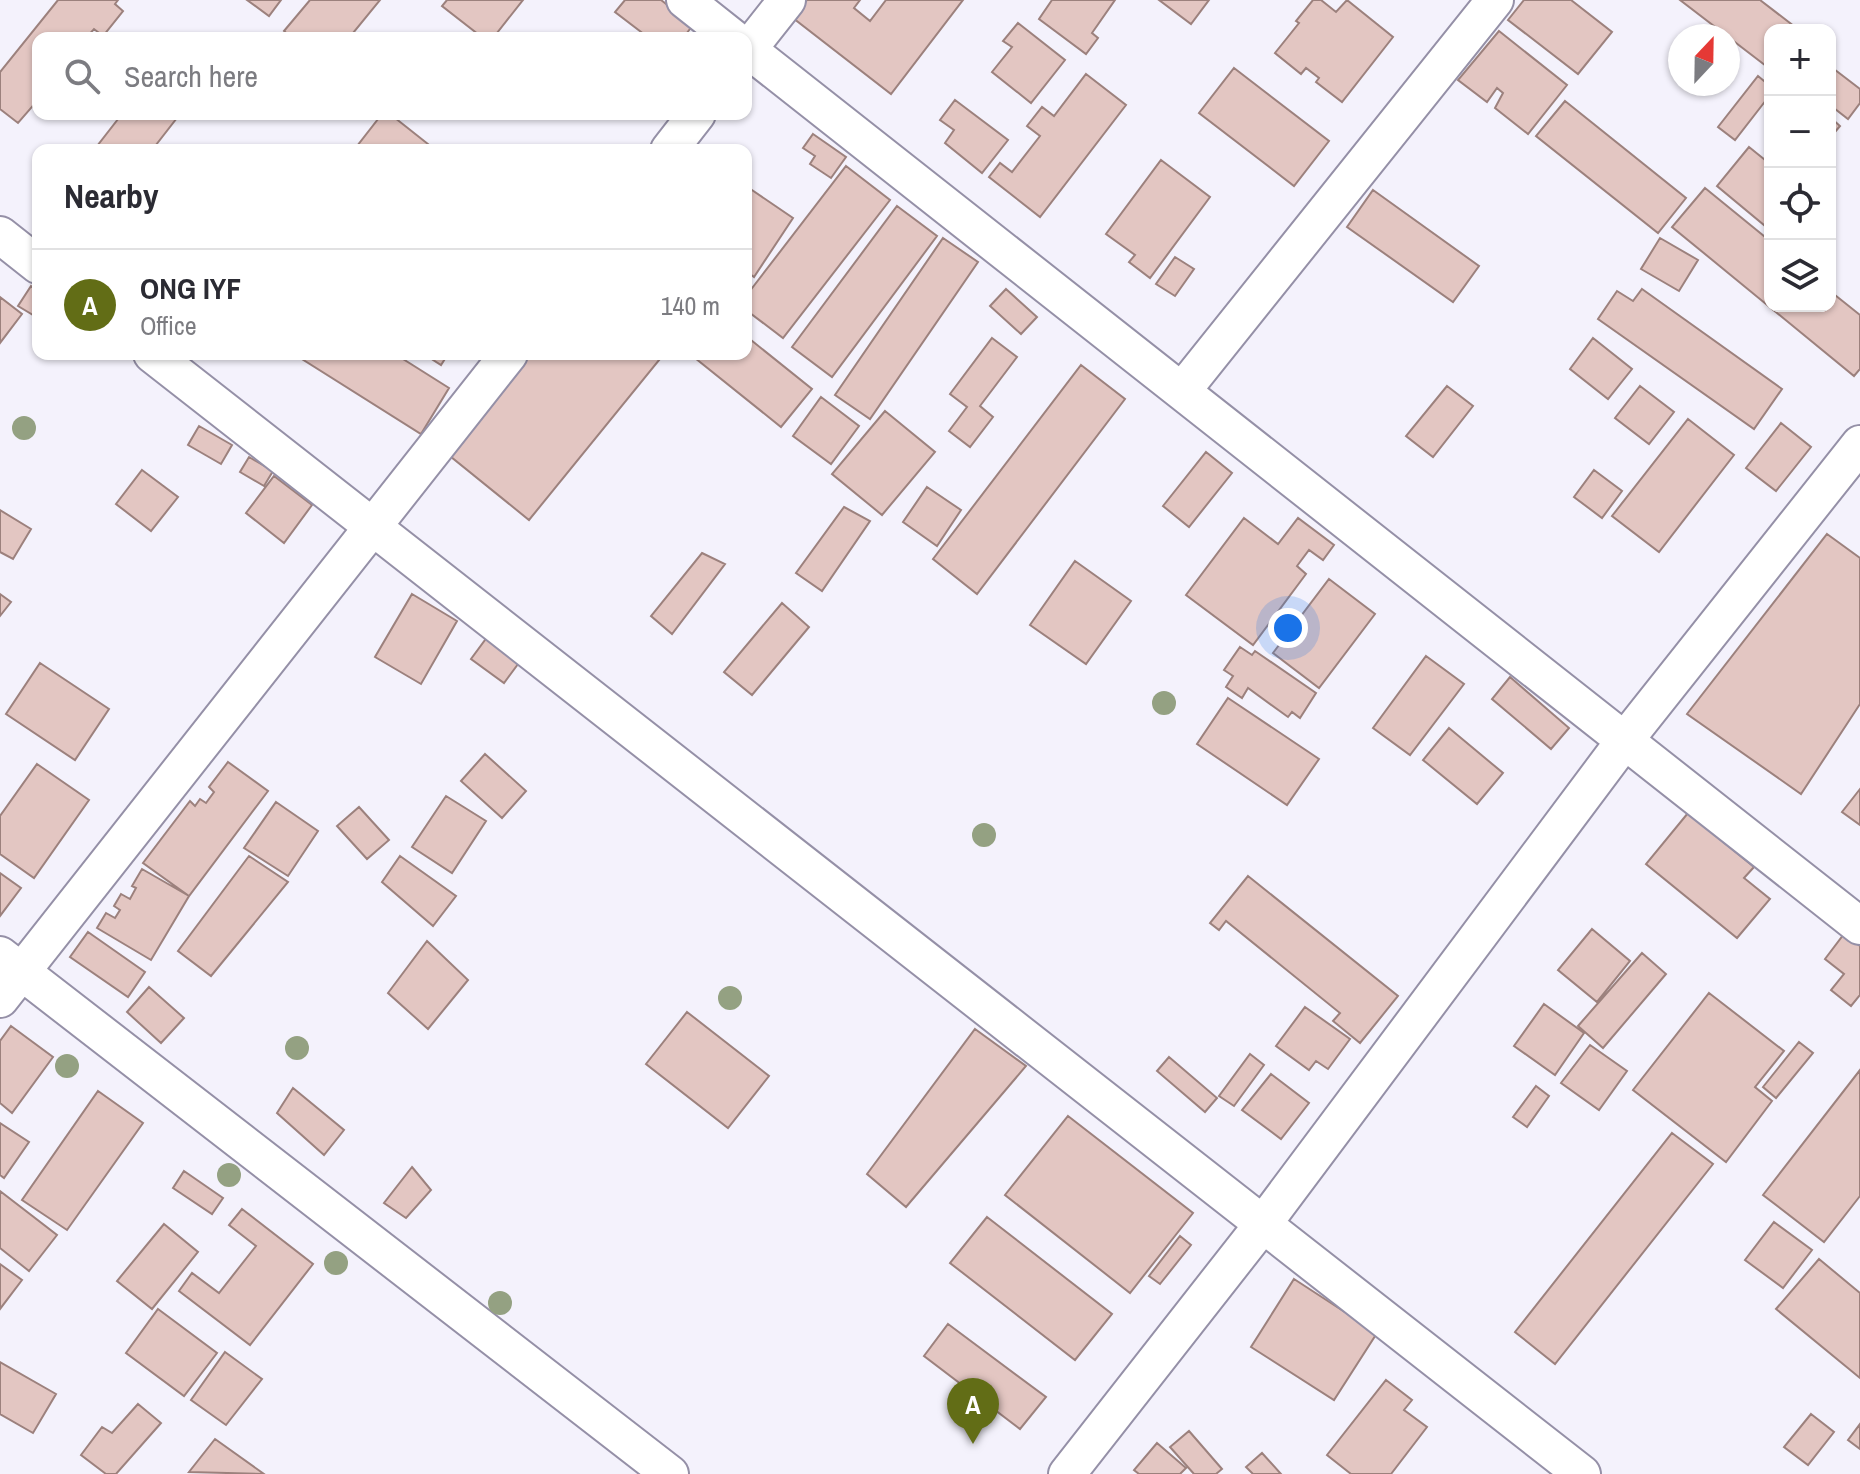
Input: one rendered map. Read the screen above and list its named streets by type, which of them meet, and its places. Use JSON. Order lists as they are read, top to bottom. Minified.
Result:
{"north":"top","page":{"map_buttons":["+","−"],"search":"Search here","heading":"Nearby","list":[{"mark":"A","name":"ONG IYF","note":"Office","value":"140 m"}],"pins":"A"}}
